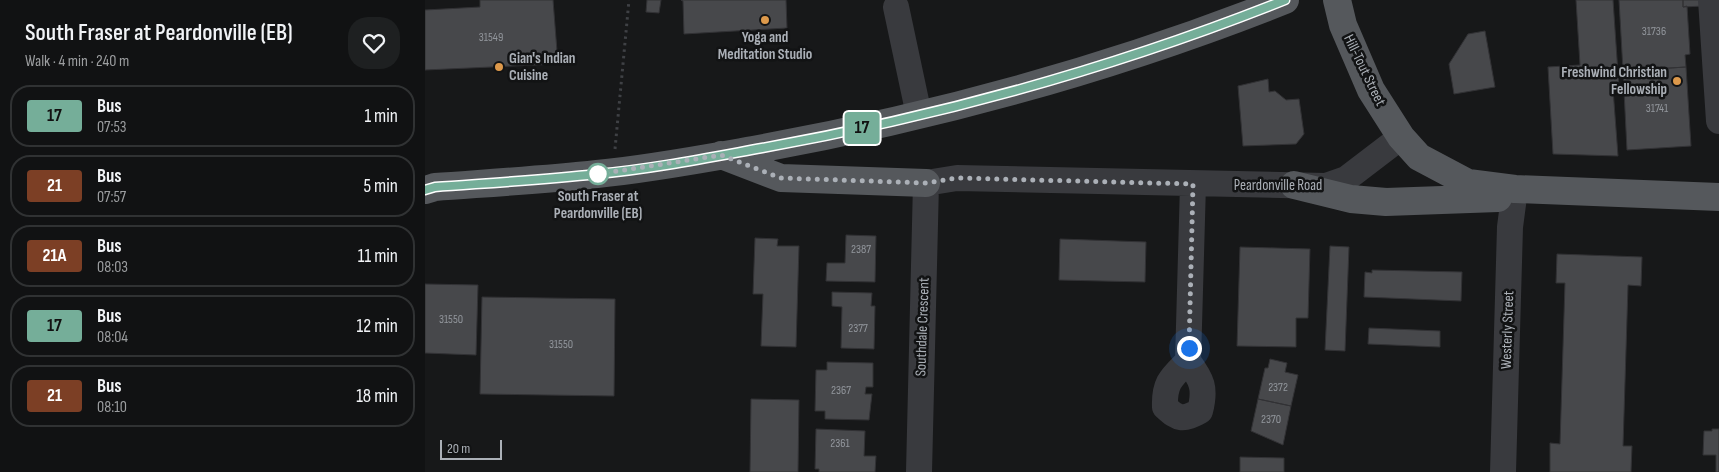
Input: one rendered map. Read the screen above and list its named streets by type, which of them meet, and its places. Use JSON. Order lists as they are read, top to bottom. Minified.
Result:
{"streets":{"main road":["Hill-Tout Street"],"street":["Peardonville Road","Southdale Crescent","Westerly Street"]},"crossings":[["Hill-Tout Street","Peardonville Road"],["Peardonville Road","Southdale Crescent"]],"places":["Yoga and Meditation Studio","Gian's Indian Cuisine","Freshwind Christian Fellowship","South Fraser at Peardonville (EB)"],"lines":["bus line 17"],"house_numbers":["31736","31549","31741","2387","31550","2377","31550","2372","2367","2370","2361"],"scale_bar":"20 m","page":{"heading":["South Fraser at Peardonville (EB)","Walk · 4 min · 240 m"],"on_map":"17","list":[{"mark":"17","name":"Bus","note":"07:53","value":"1 min"},{"mark":"21","name":"Bus","note":"07:57","value":"5 min"},{"mark":"21A","name":"Bus","note":"08:03","value":"11 min"},{"mark":"17","name":"Bus","note":"08:04","value":"12 min"},{"mark":"21","name":"Bus","note":"08:10","value":"18 min"}],"scale":"20 m"}}
